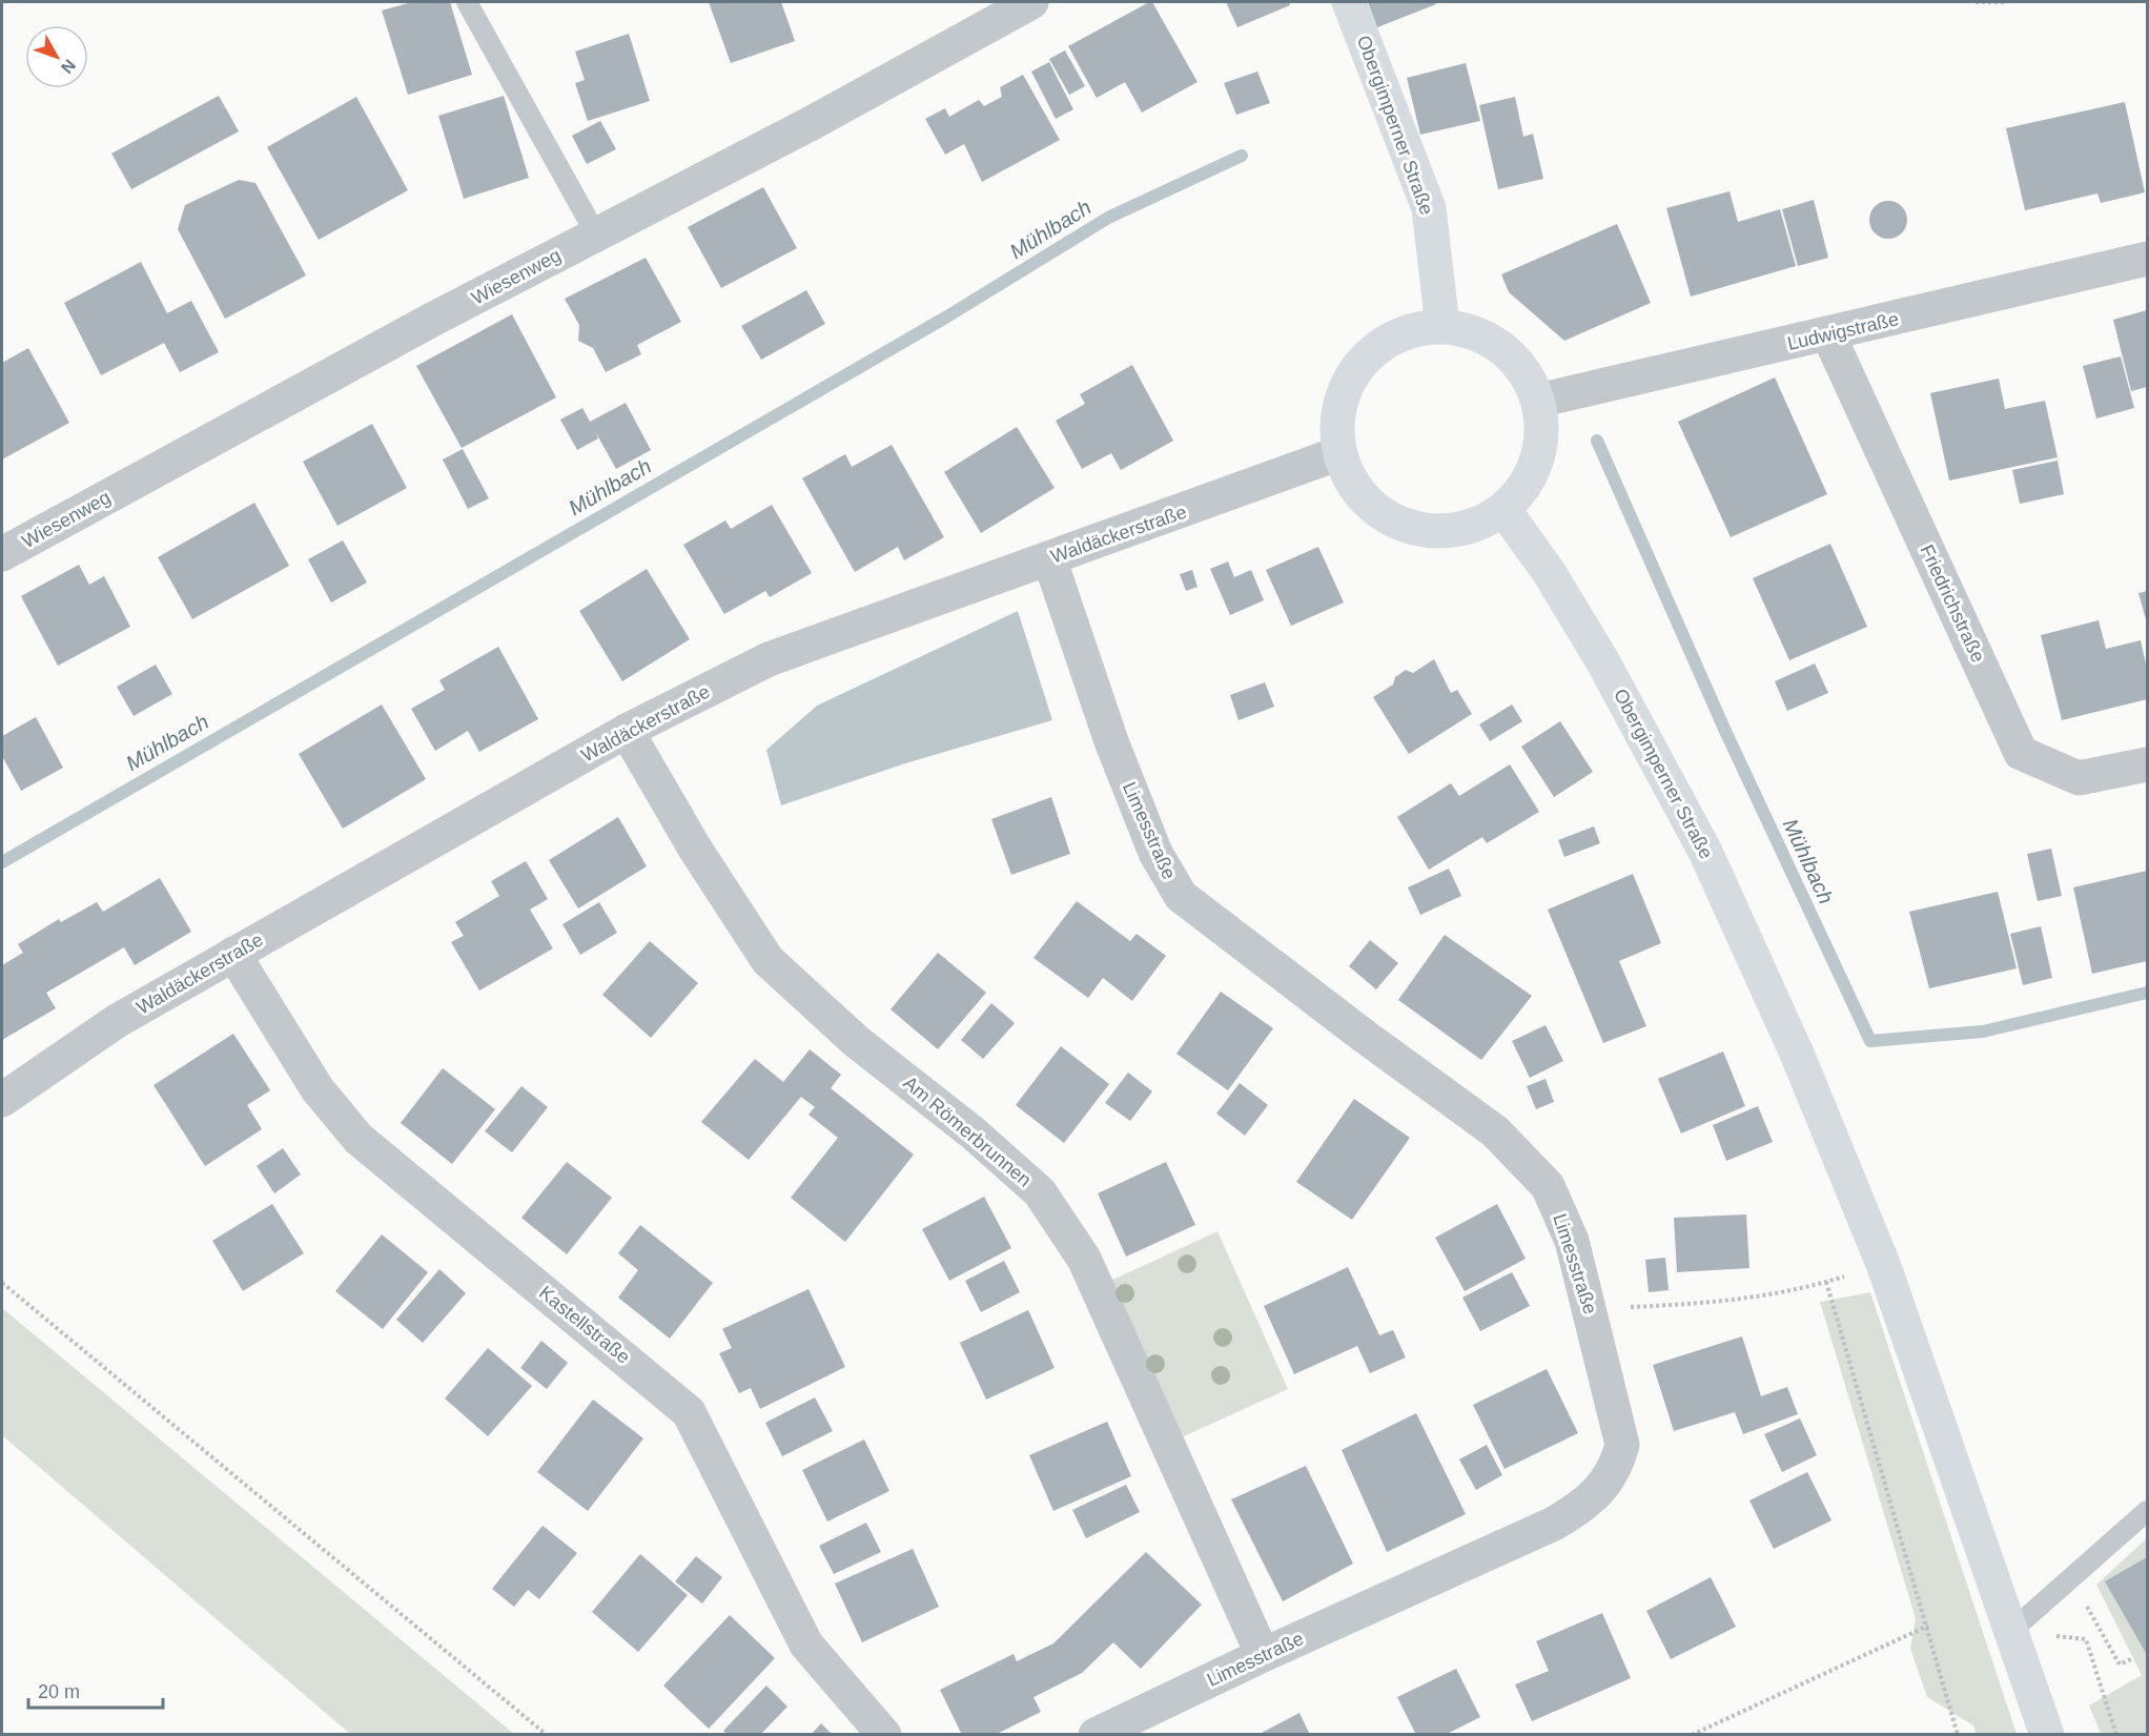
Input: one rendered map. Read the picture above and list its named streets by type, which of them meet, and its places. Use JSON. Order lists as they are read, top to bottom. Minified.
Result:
{"streets":{"street":["Obergimperner Straße","Wiesenweg","Ludwigstraße","Waldäckerstraße","Friedrichstraße","Limesstraße","Am Römerbrunnen","Kastellstraße"]},"crossings":[["Obergimperner Straße","Ludwigstraße"],["Obergimperner Straße","Waldäckerstraße"],["Ludwigstraße","Waldäckerstraße"],["Ludwigstraße","Friedrichstraße"],["Waldäckerstraße","Limesstraße"],["Waldäckerstraße","Am Römerbrunnen"],["Waldäckerstraße","Kastellstraße"],["Limesstraße","Am Römerbrunnen"]],"water":["Mühlbach"],"scale_bar":"20 m","north":"bottom right"}
